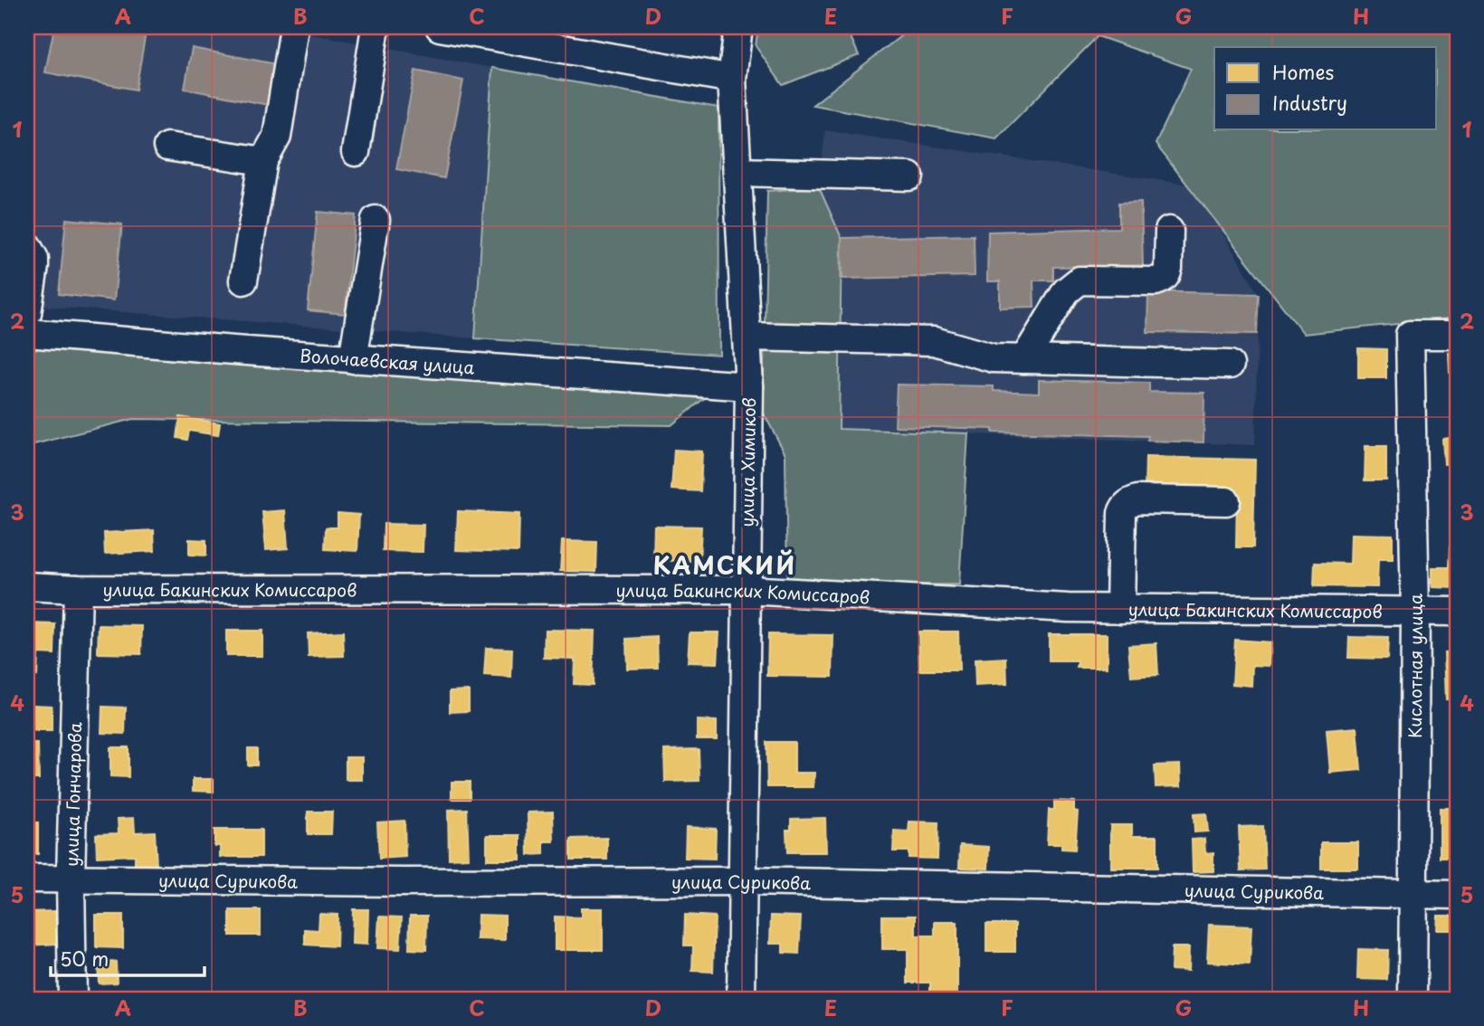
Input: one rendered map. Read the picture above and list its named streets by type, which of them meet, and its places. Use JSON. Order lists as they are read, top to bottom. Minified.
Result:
{"streets":{"street":["Волочаевская улица","улица Химиков","улица Бакинских Комиссаров","Кислотная улица","улица Гончарова","улица Сурикова"]},"crossings":[["Волочаевская улица","улица Химиков"],["улица Химиков","улица Бакинских Комиссаров"],["улица Химиков","улица Сурикова"],["улица Бакинских Комиссаров","Кислотная улица"],["улица Бакинских Комиссаров","улица Гончарова"],["Кислотная улица","улица Сурикова"],["улица Гончарова","улица Сурикова"]],"districts":["КАМСКИЙ"],"legend":["Homes","Industry"],"scale_bar":"50 m","grid":{"columns":["A","B","C","D","E","F","G","H"],"rows":["1","2","3","4","5"]}}
